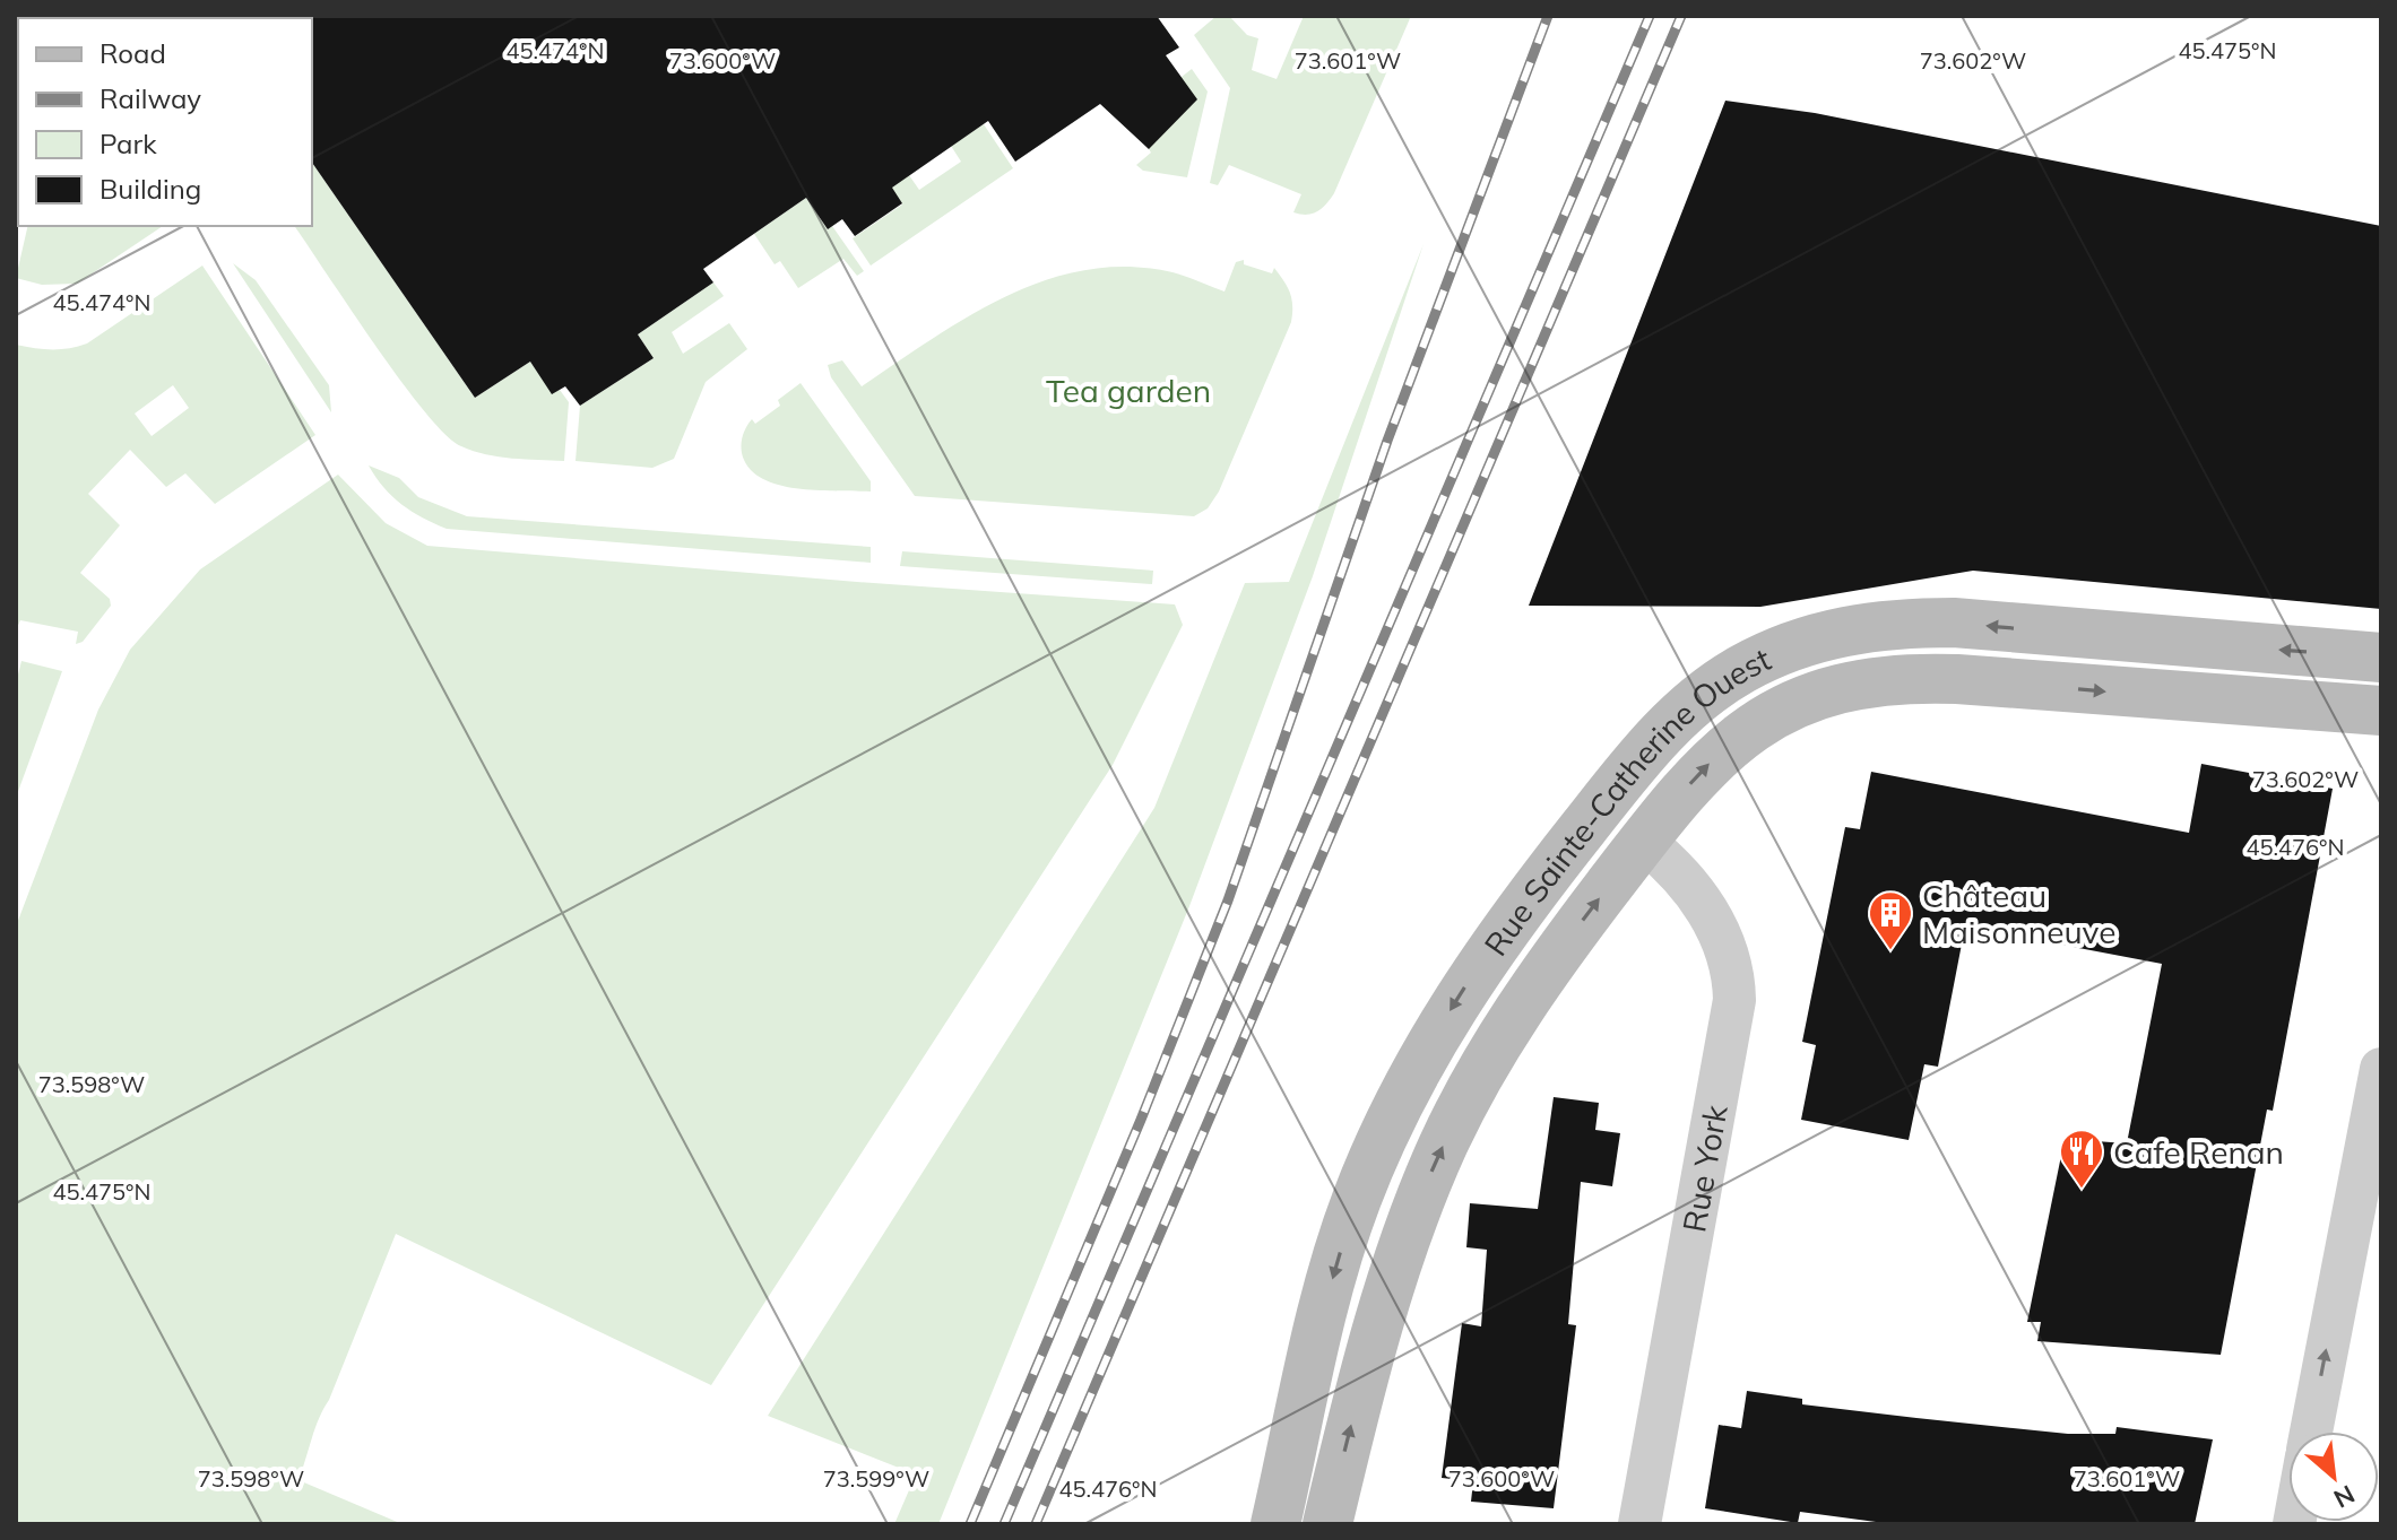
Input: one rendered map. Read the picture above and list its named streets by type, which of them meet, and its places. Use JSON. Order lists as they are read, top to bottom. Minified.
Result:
{"streets":{"main road":["Rue Sainte-Catherine Ouest"],"street":["Rue York"]},"crossings":[["Rue Sainte-Catherine Ouest","Rue York"]],"parks":["Tea garden"],"places":{"building":["Château Maisonneuve"],"restaurant":["Cafe Renan"]},"legend":["Road","Railway","Park","Building"],"north":"bottom right","coordinates":["45.474°N","45.475°N","73.600°W","73.602°W","73.601°W","45.476°N","73.598°W","73.599°W"]}
